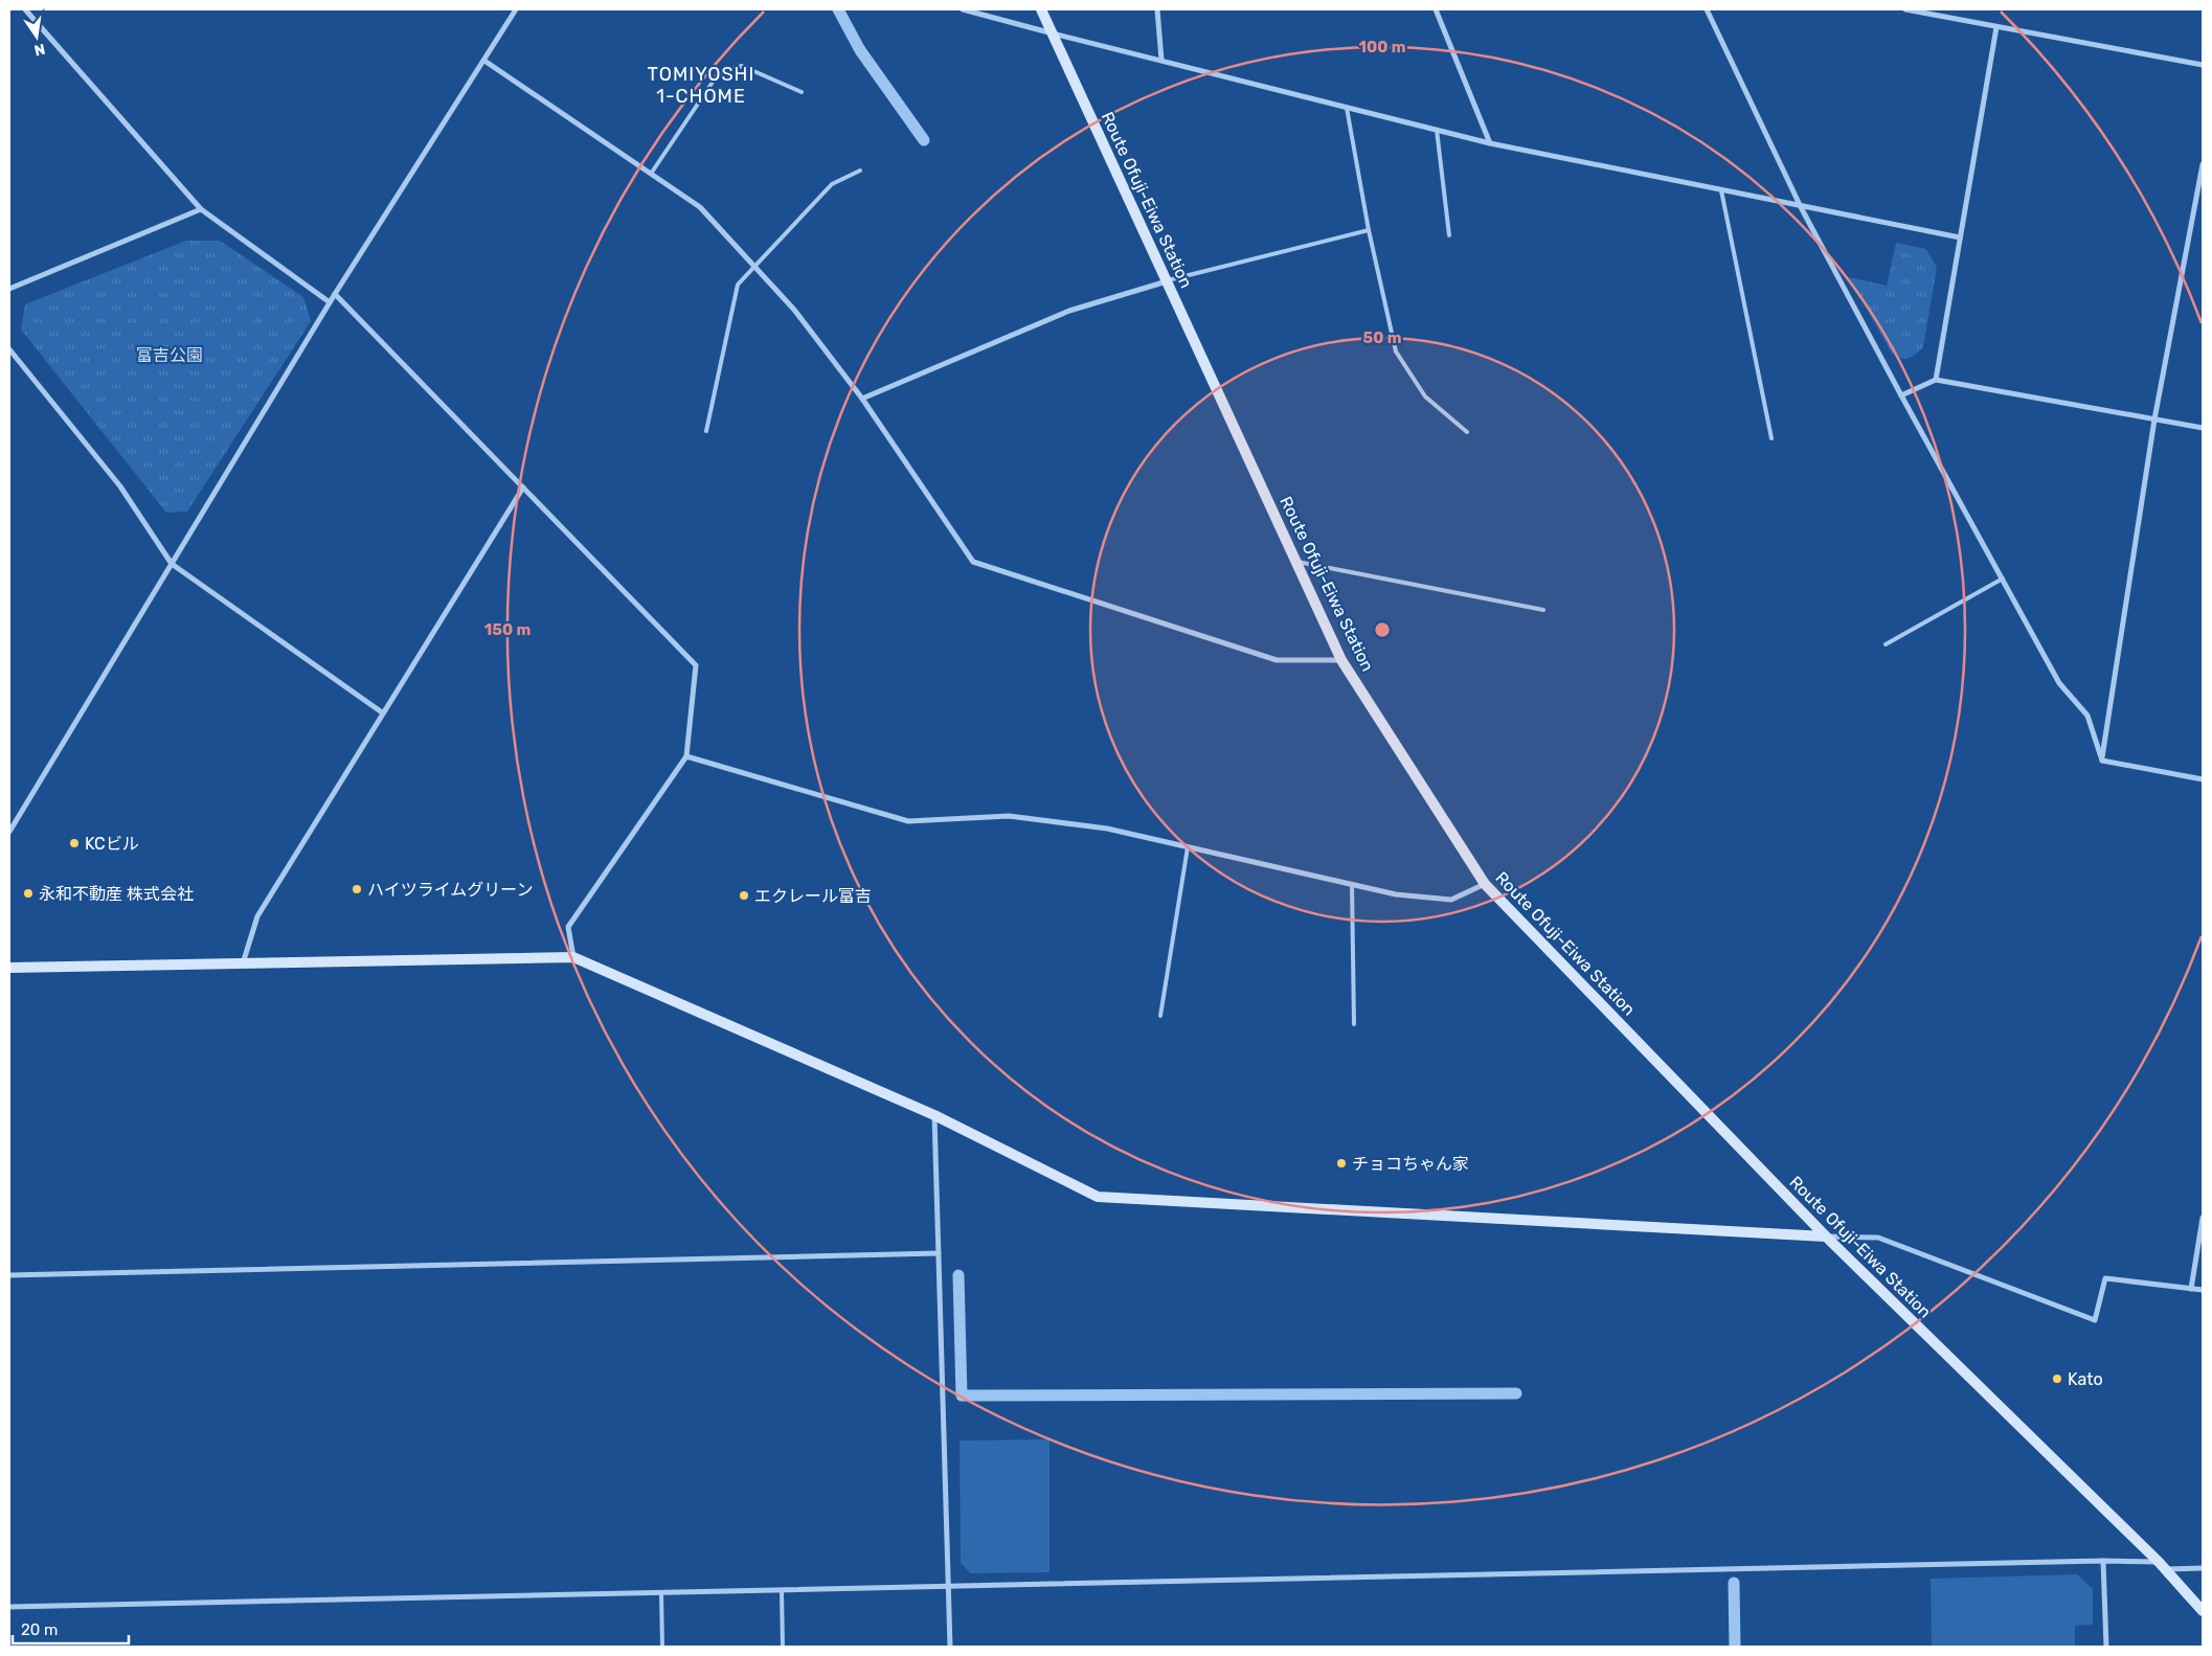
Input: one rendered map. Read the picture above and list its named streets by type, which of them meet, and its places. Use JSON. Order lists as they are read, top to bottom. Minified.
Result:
{"streets":{"main road":["Route Ofuji-Eiwa Station"]},"districts":["TOMIYOSHI 1-CHOME"],"parks":["富吉公園"],"places":["KCビル","ハイツライムグリーン","永和不動産 株式会社","エクレール富吉","チョコちゃん家","Kato"],"scale_bar":"20 m","north":"bottom","rings":["100 m","50 m","150 m"]}
